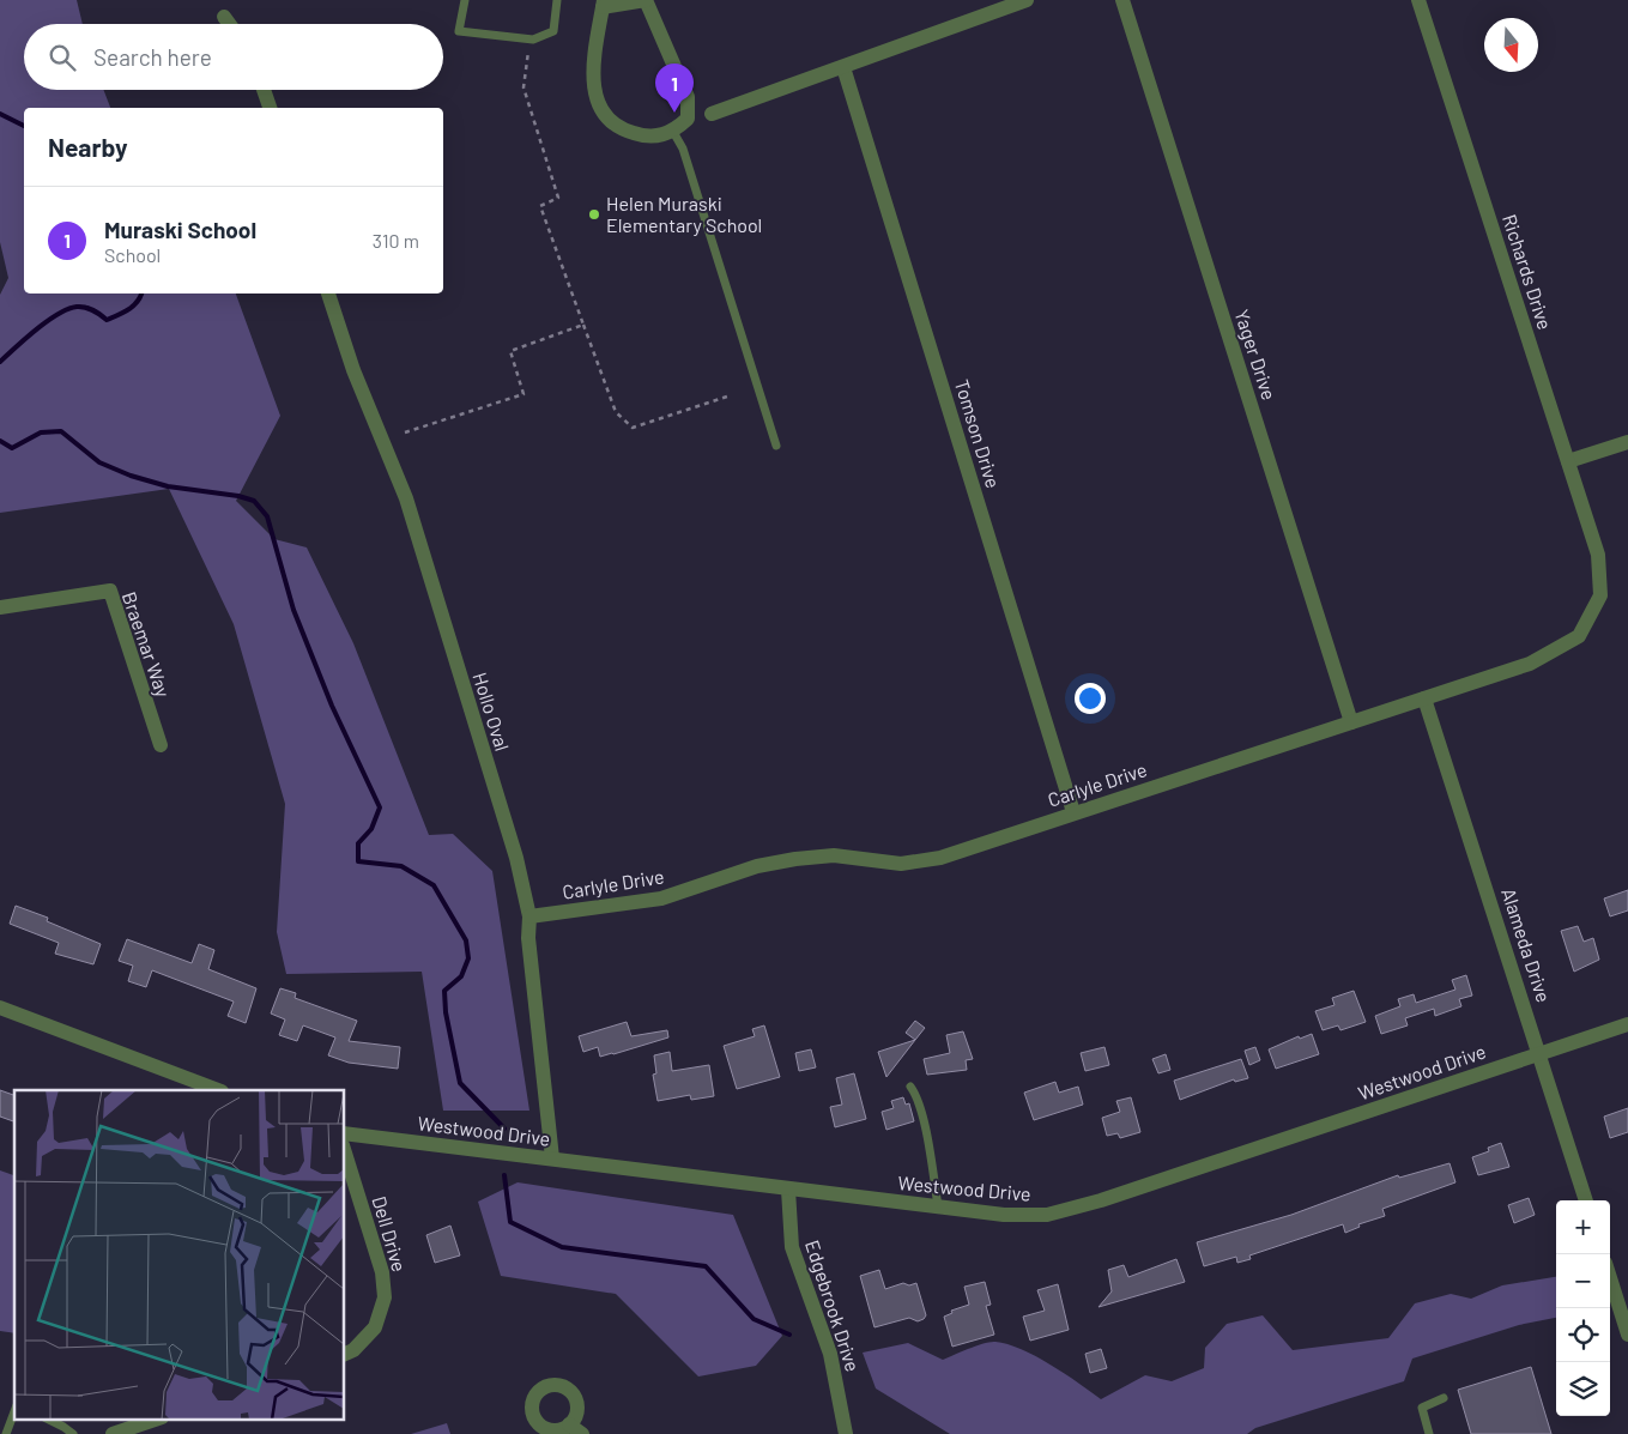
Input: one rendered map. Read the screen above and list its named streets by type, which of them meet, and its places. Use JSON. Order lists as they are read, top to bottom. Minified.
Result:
{"streets":{"street":["Richards Drive","Yager Drive","Tomson Drive","Braemar Way","Hollo Oval","Carlyle Drive","Alameda Drive","Westwood Drive","Dell Drive","Edgebrook Drive"]},"crossings":[["Richards Drive","Carlyle Drive"],["Yager Drive","Carlyle Drive"],["Tomson Drive","Carlyle Drive"],["Hollo Oval","Carlyle Drive"],["Hollo Oval","Westwood Drive"],["Carlyle Drive","Alameda Drive"],["Alameda Drive","Westwood Drive"],["Westwood Drive","Edgebrook Drive"]],"places":["Helen Muraski Elementary School"],"north":"bottom","page":{"search":"Search here","pins":"1","heading":"Nearby","list":[{"mark":"1","name":"Muraski School","note":"School","value":"310 m"}],"map_buttons":["+","−"]}}
